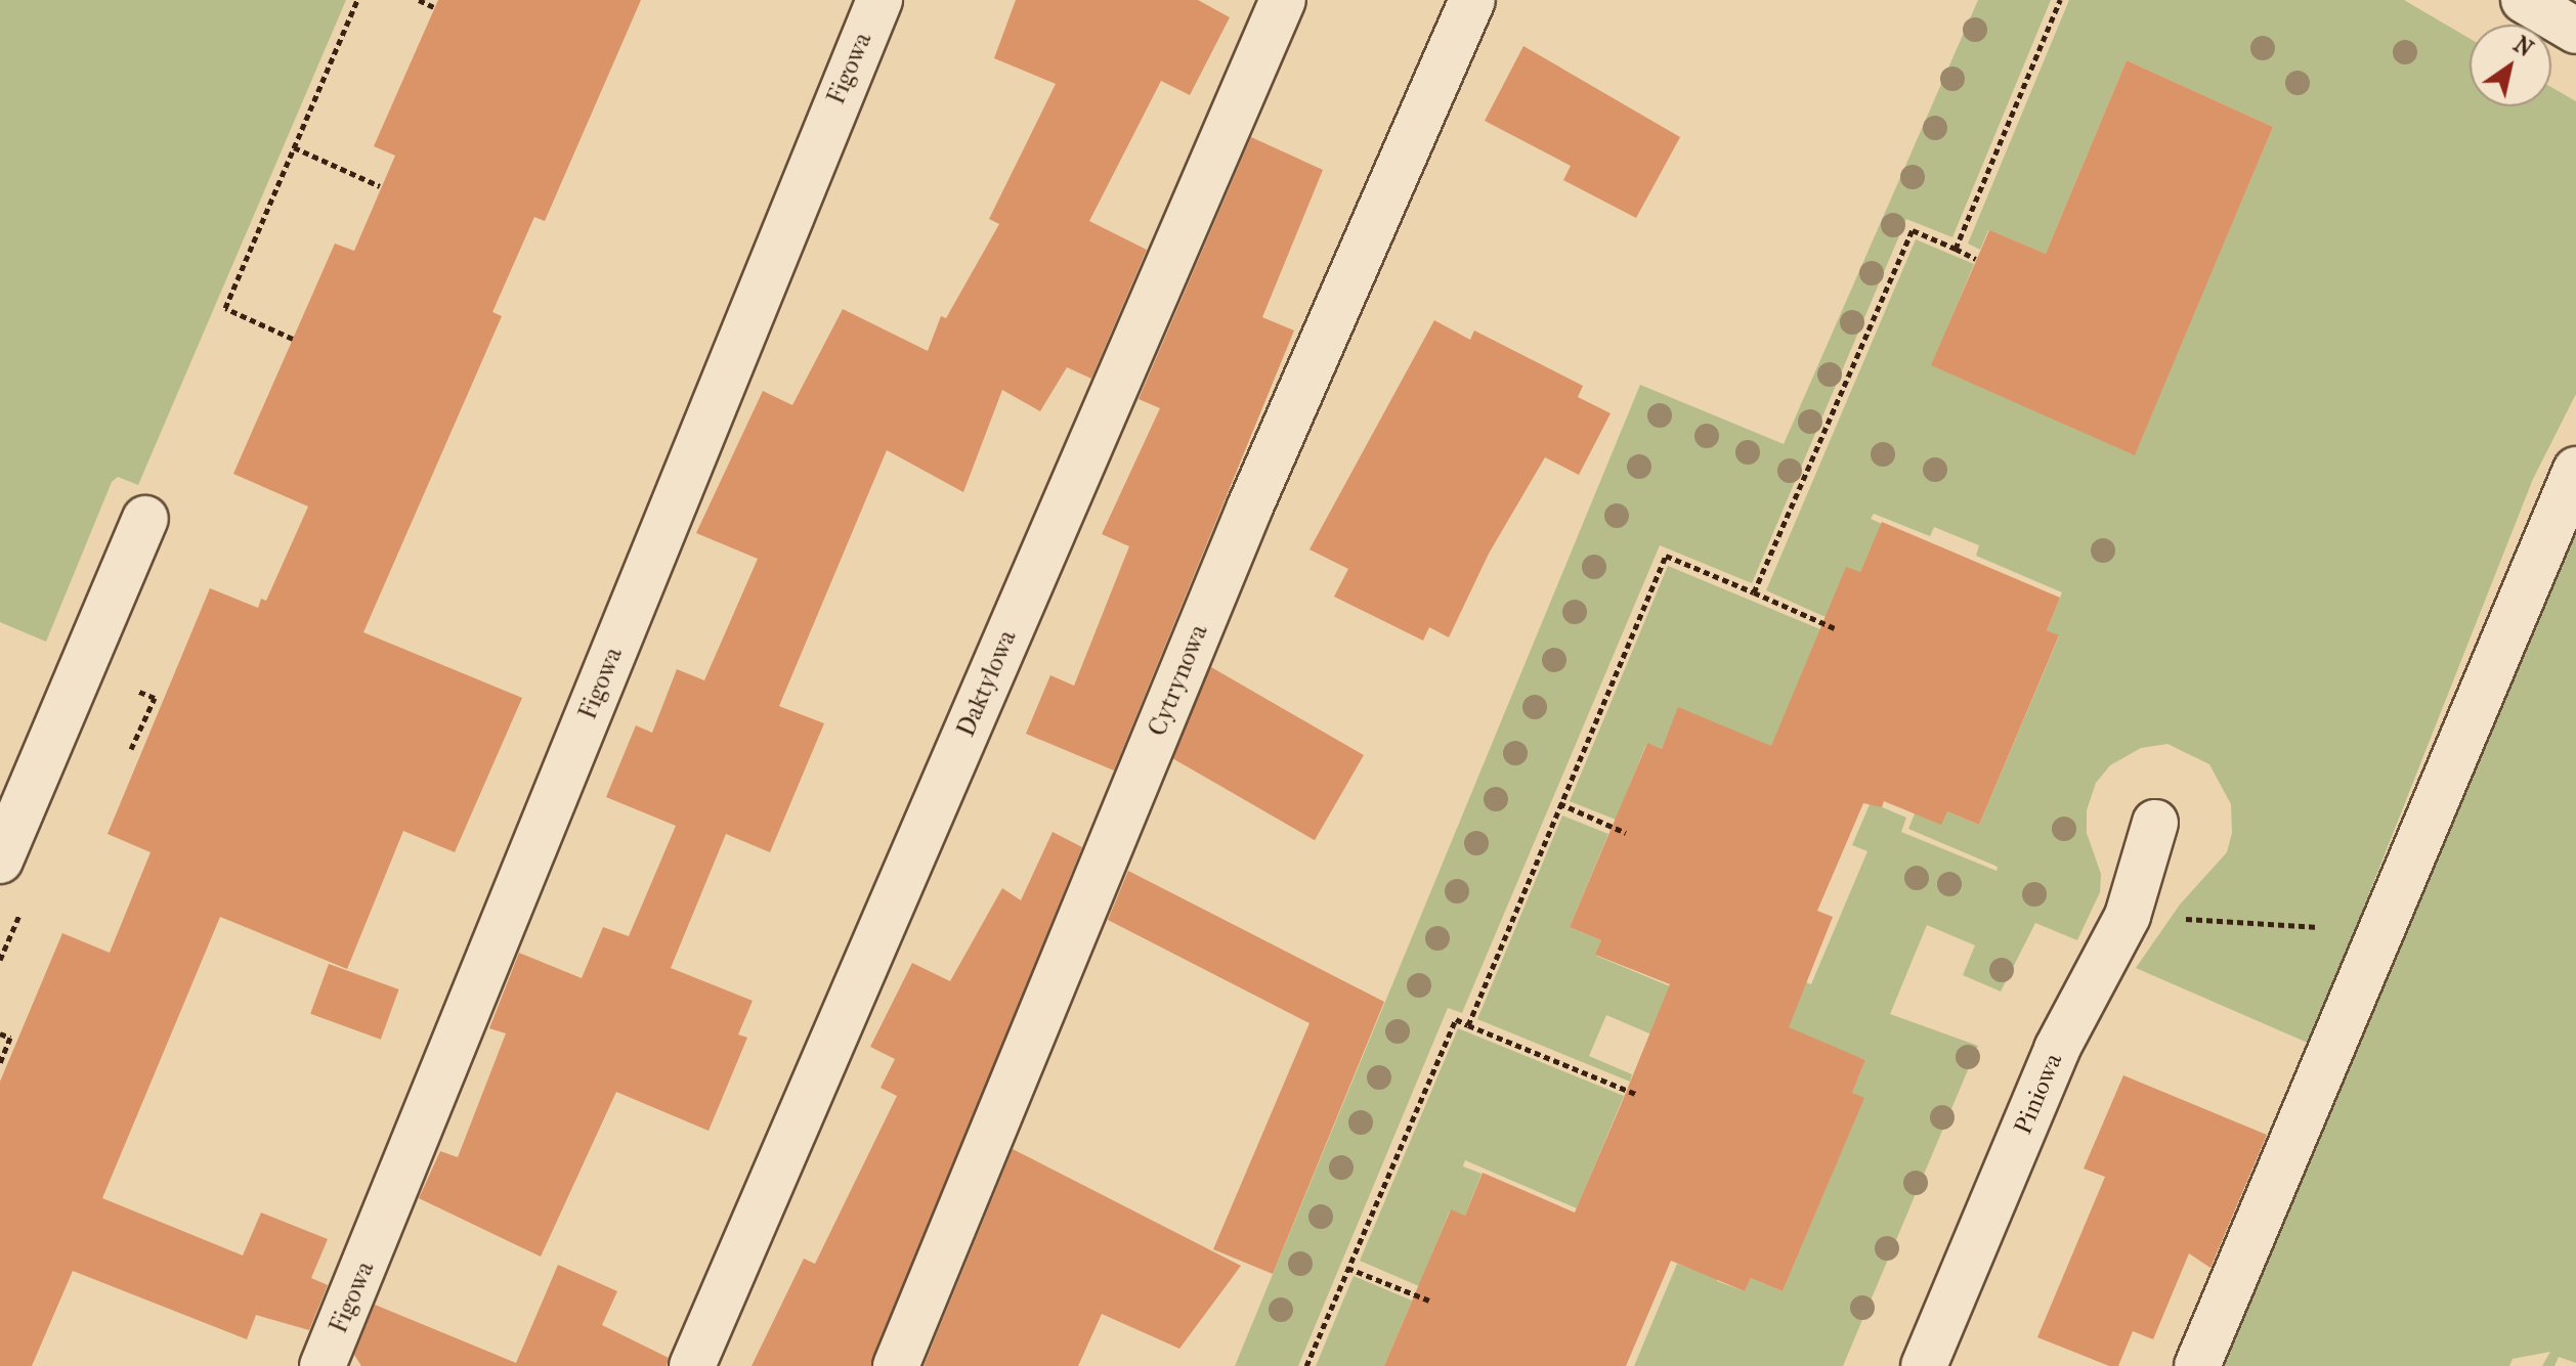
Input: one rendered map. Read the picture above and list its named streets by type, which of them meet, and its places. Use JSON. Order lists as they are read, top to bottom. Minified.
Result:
{"streets":{"street":["Figowa","Cytrynowa","Daktylowa","Piniowa"]},"north":"top right"}
